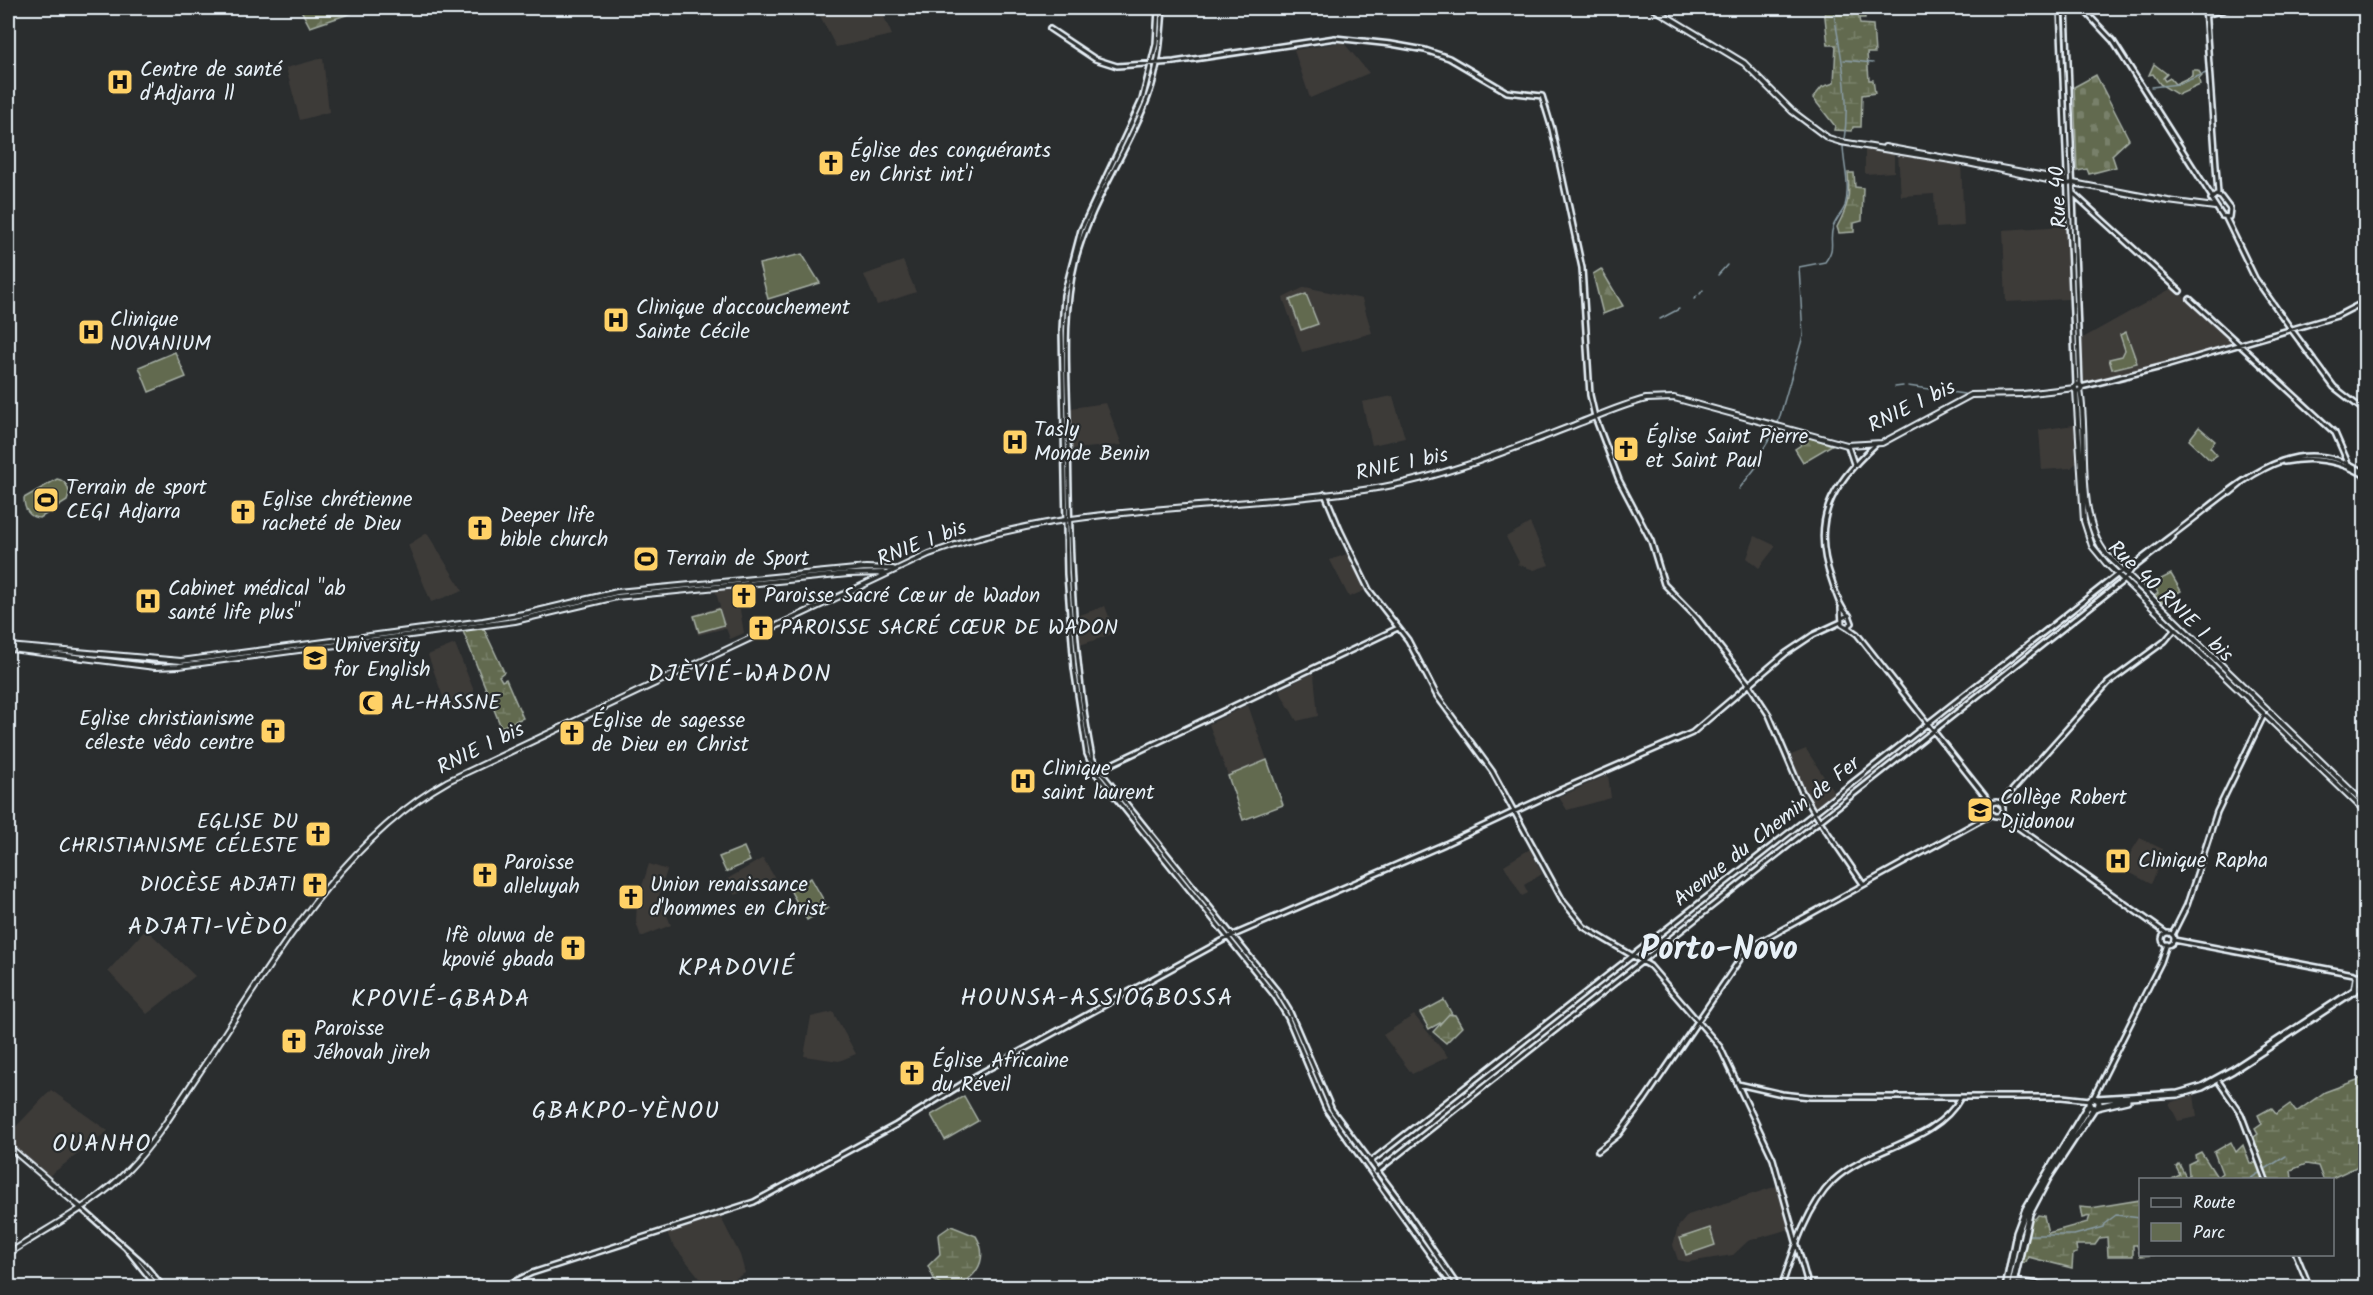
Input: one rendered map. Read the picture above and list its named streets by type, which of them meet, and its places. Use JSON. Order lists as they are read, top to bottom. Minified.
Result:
{"streets":{"main road":["RNIE 1 bis","Rue 40 RNIE 1 bis"],"street":["Rue 40","Avenue du Chemin de Fer"]},"crossings":[["Rue 40","RNIE 1 bis"],["Rue 40","Rue 40 RNIE 1 bis"],["RNIE 1 bis","Rue 40 RNIE 1 bis"],["Rue 40 RNIE 1 bis","Avenue du Chemin de Fer"]],"districts":["DJÈVIÉ-WADON","ADJATI-VÈDO","Porto-Novo","KPADOVIÉ","HOUNSA-ASSIOGBOSSA","KPOVIÉ-GBADA","GBAKPO-YÈNOU","OUANHO"],"places":{"hospital":["Centre de santé d'Adjarra ll","Clinique d'accouchement Sainte Cécile","Clinique NOVANIUM","Tasly Monde Benin","Cabinet médical \"ab santé life plus\"","Clinique saint laurent","Clinique Rapha"],"church":["Église des conquérants en Christ int'i","Église Saint Pierre et Saint Paul","Eglise chrétienne racheté de Dieu","Deeper life bible church","Paroisse Sacré Cœur de Wadon","PAROISSE SACRÉ CŒUR DE WADON","Eglise christianisme céleste vêdo centre","Église de sagesse de Dieu en Christ","EGLISE DU CHRISTIANISME CÉLESTE","Paroisse alleluyah","DIOCÈSE ADJATI","Union renaissance d'hommes en Christ","Ifè oluwa de kpovié gbada","Paroisse Jéhovah jireh","Église Africaine du Réveil"],"sports":["Terrain de sport CEG1 Adjarra","Terrain de Sport"],"school or university":["University for English","Collège Robert Djidonou"],"mosque":["AL-HASSNE"]},"legend":["Route","Parc"]}
